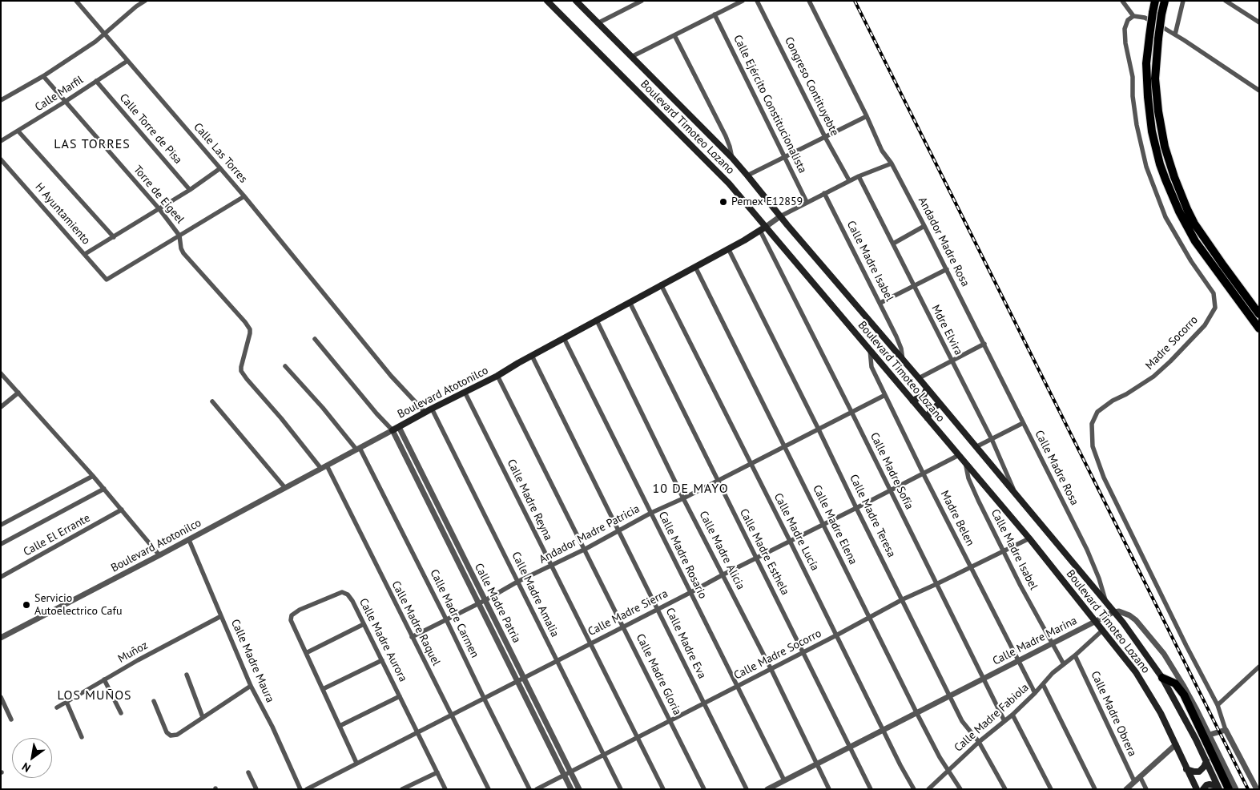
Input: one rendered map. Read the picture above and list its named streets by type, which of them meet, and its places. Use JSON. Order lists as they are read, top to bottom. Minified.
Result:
{"streets":{"main road":["Boulevard Timoteo Lozano","Boulevard Atotonilco"],"street":["Congreso Contituyebte","Calle Marfil","Calle Ejército Constitucionalista","Calle Torre de Pisa","Calle Las Torres","Torre de Eigeel","H Ayuntamiento","Andador Madre Rosa","Calle Madre Isabel","Mdre Elvira","Madre Socorro","Calle Madre Rosa","Calle Madre Sofía","Calle Madre Reyna","Calle Madre Teresa","Madre Belen","Calle Madre Elena","Calle Madre Lucía","Andador Madre Patricia","Calle El Errante","Calle Madre Alicia","Calle Madre Esthela","Calle Madre Rosario","Calle Madre Amalia","Calle Madre Patria","Calle Madre Sierra","Calle Madre Carmen","Calle Madre Raquel","Calle Madre Aurora","Calle Madre Marina","Calle Madre Eva","Muñoz","Calle Madre Socorro","Calle Madre Maura","Calle Madre Gloria","Calle Madre Obrera","Calle Madre Fabiola"]},"crossings":[["Congreso Contituyebte","Boulevard Atotonilco"],["Calle Marfil","Calle Torre de Pisa"],["Calle Marfil","Calle Las Torres"],["Calle Marfil","Torre de Eigeel"],["Calle Ejército Constitucionalista","Boulevard Atotonilco"],["Boulevard Timoteo Lozano","Calle Madre Isabel"],["Boulevard Timoteo Lozano","Mdre Elvira"],["Boulevard Timoteo Lozano","Boulevard Atotonilco"],["Boulevard Timoteo Lozano","Calle Madre Rosa"],["Boulevard Timoteo Lozano","Madre Belen"],["Boulevard Timoteo Lozano","Calle Madre Sierra"],["Boulevard Timoteo Lozano","Calle Madre Marina"],["Boulevard Timoteo Lozano","Calle Madre Socorro"],["Boulevard Timoteo Lozano","Calle Madre Fabiola"],["Calle Las Torres","Boulevard Atotonilco"],["Torre de Eigeel","H Ayuntamiento"],["Torre de Eigeel","Calle Madre Raquel"],["H Ayuntamiento","Calle Madre Raquel"],["Andador Madre Rosa","Boulevard Atotonilco"],["Andador Madre Rosa","Calle Madre Rosa"],["Calle Madre Isabel","Boulevard Atotonilco"],["Calle Madre Isabel","Calle Madre Marina"],["Calle Madre Isabel","Calle Madre Socorro"],["Calle Madre Isabel","Calle Madre Fabiola"],["Mdre Elvira","Boulevard Atotonilco"],["Boulevard Atotonilco","Calle Madre Sofía"],["Boulevard Atotonilco","Calle Madre Reyna"],["Boulevard Atotonilco","Calle Madre Teresa"],["Boulevard Atotonilco","Calle Madre Elena"],["Boulevard Atotonilco","Calle Madre Lucía"],["Boulevard Atotonilco","Calle Madre Alicia"],["Boulevard Atotonilco","Calle Madre Esthela"],["Boulevard Atotonilco","Calle Madre Rosario"],["Boulevard Atotonilco","Calle Madre Amalia"],["Boulevard Atotonilco","Calle Madre Patria"],["Boulevard Atotonilco","Calle Madre Carmen"],["Boulevard Atotonilco","Calle Madre Raquel"],["Boulevard Atotonilco","Calle Madre Eva"],["Boulevard Atotonilco","Calle Madre Maura"],["Boulevard Atotonilco","Calle Madre Gloria"],["Calle Madre Sofía","Andador Madre Patricia"],["Calle Madre Sofía","Calle Madre Sierra"],["Calle Madre Sofía","Calle Madre Marina"],["Calle Madre Sofía","Calle Madre Socorro"],["Calle Madre Sofía","Calle Madre Fabiola"],["Calle Madre Reyna","Andador Madre Patricia"],["Calle Madre Reyna","Calle Madre Sierra"],["Calle Madre Reyna","Calle Madre Socorro"],["Calle Madre Teresa","Andador Madre Patricia"],["Calle Madre Teresa","Calle Madre Sierra"],["Calle Madre Teresa","Calle Madre Marina"],["Calle Madre Teresa","Calle Madre Socorro"],["Calle Madre Teresa","Calle Madre Fabiola"],["Madre Belen","Andador Madre Patricia"],["Madre Belen","Calle Madre Sierra"],["Madre Belen","Calle Madre Marina"],["Madre Belen","Calle Madre Socorro"],["Madre Belen","Calle Madre Fabiola"],["Calle Madre Elena","Andador Madre Patricia"],["Calle Madre Elena","Calle Madre Sierra"],["Calle Madre Elena","Calle Madre Marina"],["Calle Madre Elena","Calle Madre Socorro"],["Calle Madre Elena","Calle Madre Fabiola"],["Calle Madre Lucía","Andador Madre Patricia"],["Calle Madre Lucía","Calle Madre Sierra"],["Calle Madre Lucía","Calle Madre Marina"],["Calle Madre Lucía","Calle Madre Socorro"],["Andador Madre Patricia","Calle Madre Alicia"],["Andador Madre Patricia","Calle Madre Esthela"],["Andador Madre Patricia","Calle Madre Rosario"],["Andador Madre Patricia","Calle Madre Amalia"],["Andador Madre Patricia","Calle Madre Patria"],["Andador Madre Patricia","Calle Madre Carmen"],["Andador Madre Patricia","Calle Madre Raquel"],["Andador Madre Patricia","Calle Madre Eva"],["Andador Madre Patricia","Calle Madre Gloria"],["Calle Madre Alicia","Calle Madre Sierra"],["Calle Madre Alicia","Calle Madre Marina"],["Calle Madre Alicia","Calle Madre Socorro"],["Calle Madre Esthela","Calle Madre Sierra"],["Calle Madre Esthela","Calle Madre Marina"],["Calle Madre Esthela","Calle Madre Socorro"],["Calle Madre Rosario","Calle Madre Sierra"],["Calle Madre Rosario","Calle Madre Marina"],["Calle Madre Rosario","Calle Madre Socorro"],["Calle Madre Amalia","Calle Madre Sierra"],["Calle Madre Amalia","Calle Madre Socorro"],["Calle Madre Patria","Calle Madre Sierra"],["Calle Madre Patria","Calle Madre Socorro"],["Calle Madre Sierra","Calle Madre Carmen"],["Calle Madre Sierra","Calle Madre Raquel"],["Calle Madre Sierra","Calle Madre Aurora"],["Calle Madre Sierra","Calle Madre Eva"],["Calle Madre Sierra","Calle Madre Gloria"],["Calle Madre Eva","Calle Madre Socorro"],["Muñoz","Calle Madre Maura"],["Calle Madre Socorro","Calle Madre Gloria"],["Calle Madre Obrera","Calle Madre Fabiola"]],"districts":["LAS TORRES","10 DE MAYO","LOS MUÑOS"],"places":["Pemex E12859","Servicio Autoelectrico Cafu"],"north":"bottom left"}
